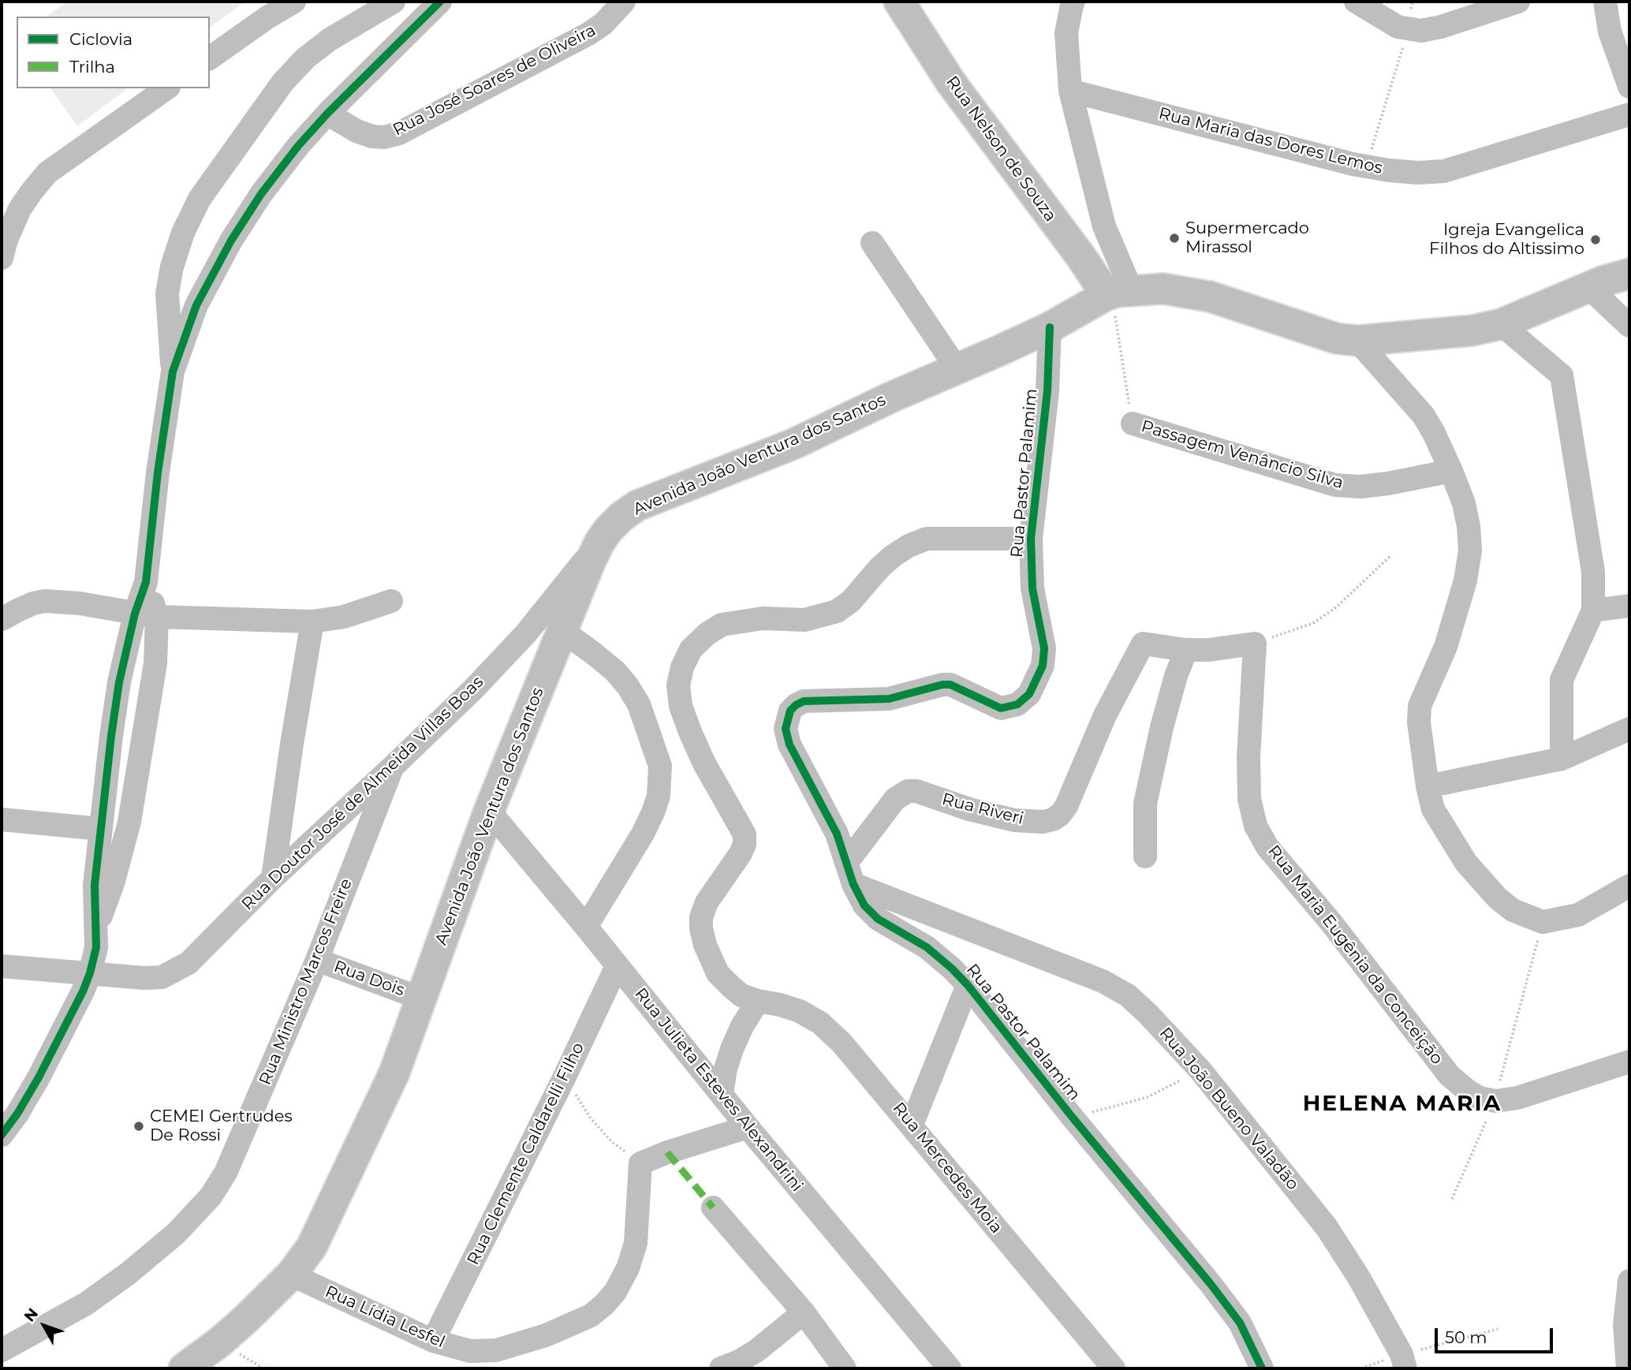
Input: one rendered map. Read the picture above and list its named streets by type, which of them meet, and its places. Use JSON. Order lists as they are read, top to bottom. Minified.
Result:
{"streets":{"main road":["Rua Nelson de Souza","Avenida João Ventura dos Santos"],"street":["Rua José Soares de Oliveira","Rua Maria das Dores Lemos","Passagem Venâncio Silva","Rua Pastor Palamim","Rua Doutor José de Almeida Villas Boas","Rua Riveri","Rua Maria Eugênia da Conceição","Rua Dois","Rua Ministro Marcos Freire","Rua Julieta Esteves Alexandrini","Rua João Bueno Valadão","Rua Clemente Caldarelli Filho","Rua Mercedes Moia","Rua Lídia Lesfel"]},"crossings":[["Rua Nelson de Souza","Avenida João Ventura dos Santos"],["Avenida João Ventura dos Santos","Rua Pastor Palamim"],["Avenida João Ventura dos Santos","Rua Doutor José de Almeida Villas Boas"],["Avenida João Ventura dos Santos","Rua Dois"],["Avenida João Ventura dos Santos","Rua Julieta Esteves Alexandrini"],["Avenida João Ventura dos Santos","Rua Lídia Lesfel"],["Rua Pastor Palamim","Rua Riveri"],["Rua Pastor Palamim","Rua João Bueno Valadão"],["Rua Pastor Palamim","Rua Mercedes Moia"],["Rua Doutor José de Almeida Villas Boas","Rua Ministro Marcos Freire"],["Rua Riveri","Rua João Bueno Valadão"],["Rua Dois","Rua Ministro Marcos Freire"],["Rua Julieta Esteves Alexandrini","Rua Clemente Caldarelli Filho"],["Rua Clemente Caldarelli Filho","Rua Lídia Lesfel"]],"districts":["HELENA MARIA"],"places":["Supermercado Mirassol","Igreja Evangelica Filhos do Altissimo","CEMEI Gertrudes De Rossi"],"legend":["Ciclovia","Trilha"],"scale_bar":"50 m","north":"top left"}
